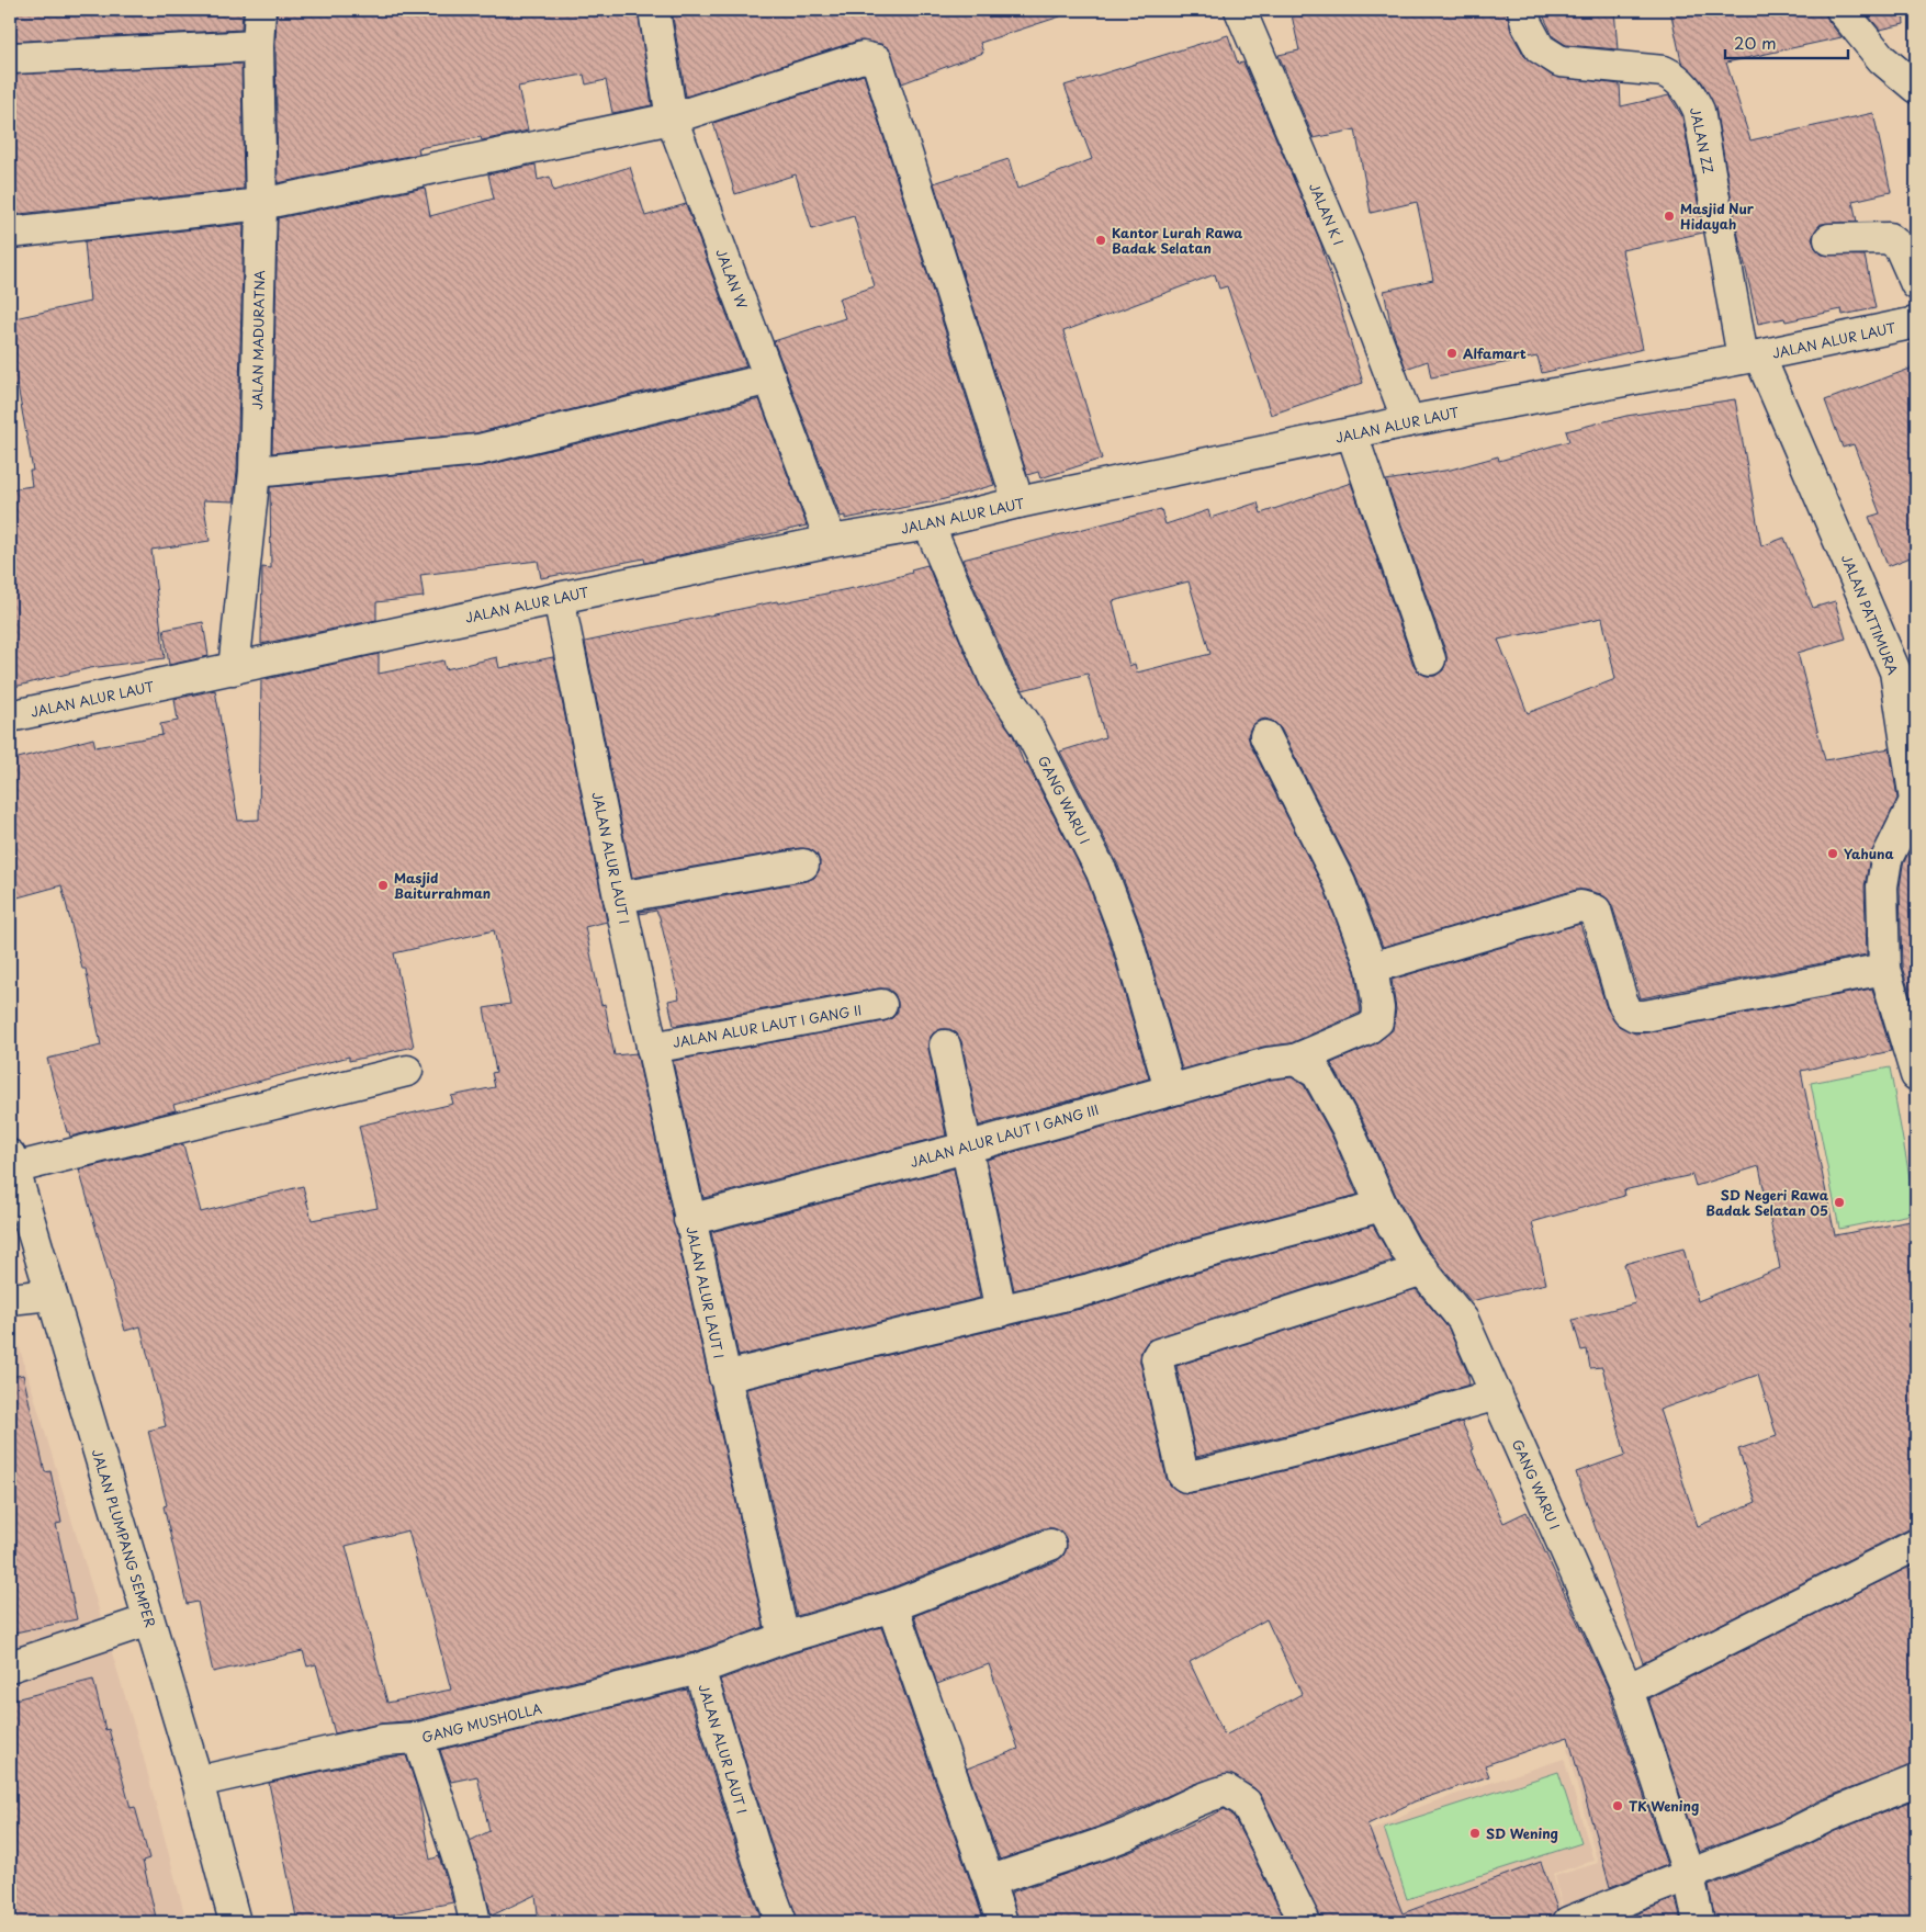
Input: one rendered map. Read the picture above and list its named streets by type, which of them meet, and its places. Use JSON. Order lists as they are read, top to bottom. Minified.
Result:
{"streets":{"street":["JALAN ZZ","JALAN K I","JALAN W","JALAN MADURATNA","JALAN ALUR LAUT","JALAN PATTIMURA","GANG WARU I","JALAN ALUR LAUT I","JALAN ALUR LAUT I GANG II","JALAN ALUR LAUT I GANG III","JALAN PLUMPANG SEMPER","GANG MUSHOLLA"]},"crossings":[["JALAN ZZ","JALAN ALUR LAUT"],["JALAN ZZ","JALAN PATTIMURA"],["JALAN K I","JALAN ALUR LAUT"],["JALAN W","JALAN ALUR LAUT"],["JALAN MADURATNA","JALAN ALUR LAUT"],["JALAN ALUR LAUT","JALAN PATTIMURA"],["JALAN ALUR LAUT","GANG WARU I"],["JALAN ALUR LAUT","JALAN ALUR LAUT I"],["GANG WARU I","JALAN ALUR LAUT I GANG III"],["JALAN ALUR LAUT I","JALAN ALUR LAUT I GANG II"],["JALAN ALUR LAUT I","JALAN ALUR LAUT I GANG III"],["JALAN ALUR LAUT I","GANG MUSHOLLA"],["JALAN PLUMPANG SEMPER","GANG MUSHOLLA"]],"places":["Masjid Nur Hidayah","Kantor Lurah Rawa Badak Selatan","Alfamart","Yahuna","Masjid Baiturrahman","SD Negeri Rawa Badak Selatan 05","TK Wening","SD Wening"],"scale_bar":"20 m"}
